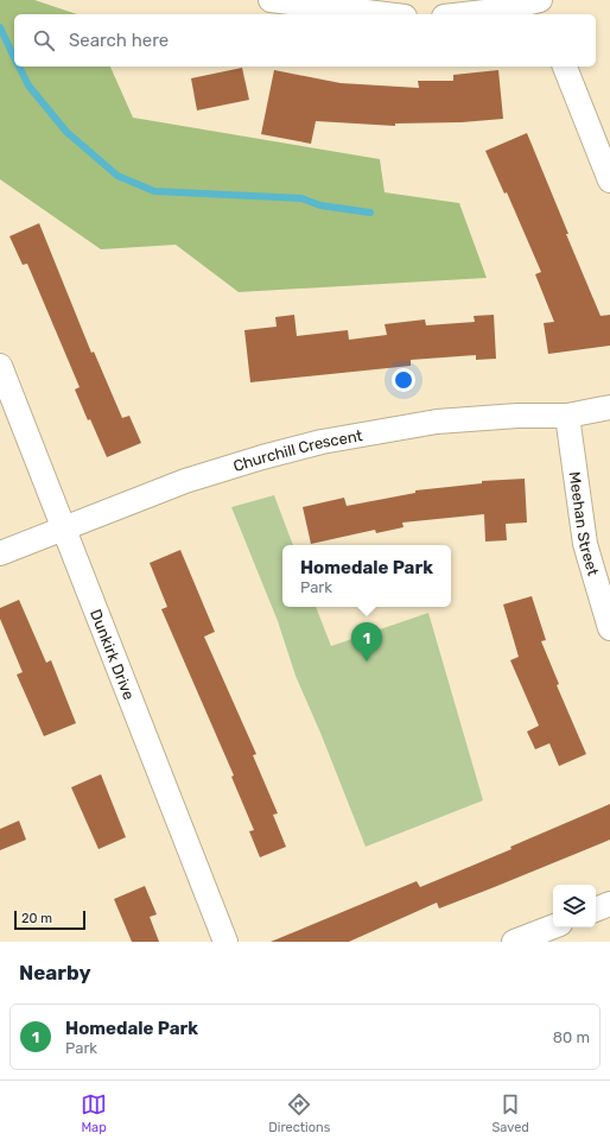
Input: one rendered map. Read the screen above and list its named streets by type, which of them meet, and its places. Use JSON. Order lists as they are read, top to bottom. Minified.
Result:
{"streets":{"street":["Churchill Crescent","Meehan Street","Dunkirk Drive"]},"crossings":[["Churchill Crescent","Meehan Street"],["Churchill Crescent","Dunkirk Drive"]],"scale_bar":"20 m","page":{"search":"Search here","popup":["Homedale Park","Park"],"pins":"1","scale":"20 m","heading":"Nearby","list":[{"mark":"1","name":"Homedale Park","note":"Park","value":"80 m"}],"nav":["Map","Directions","Saved"]}}
